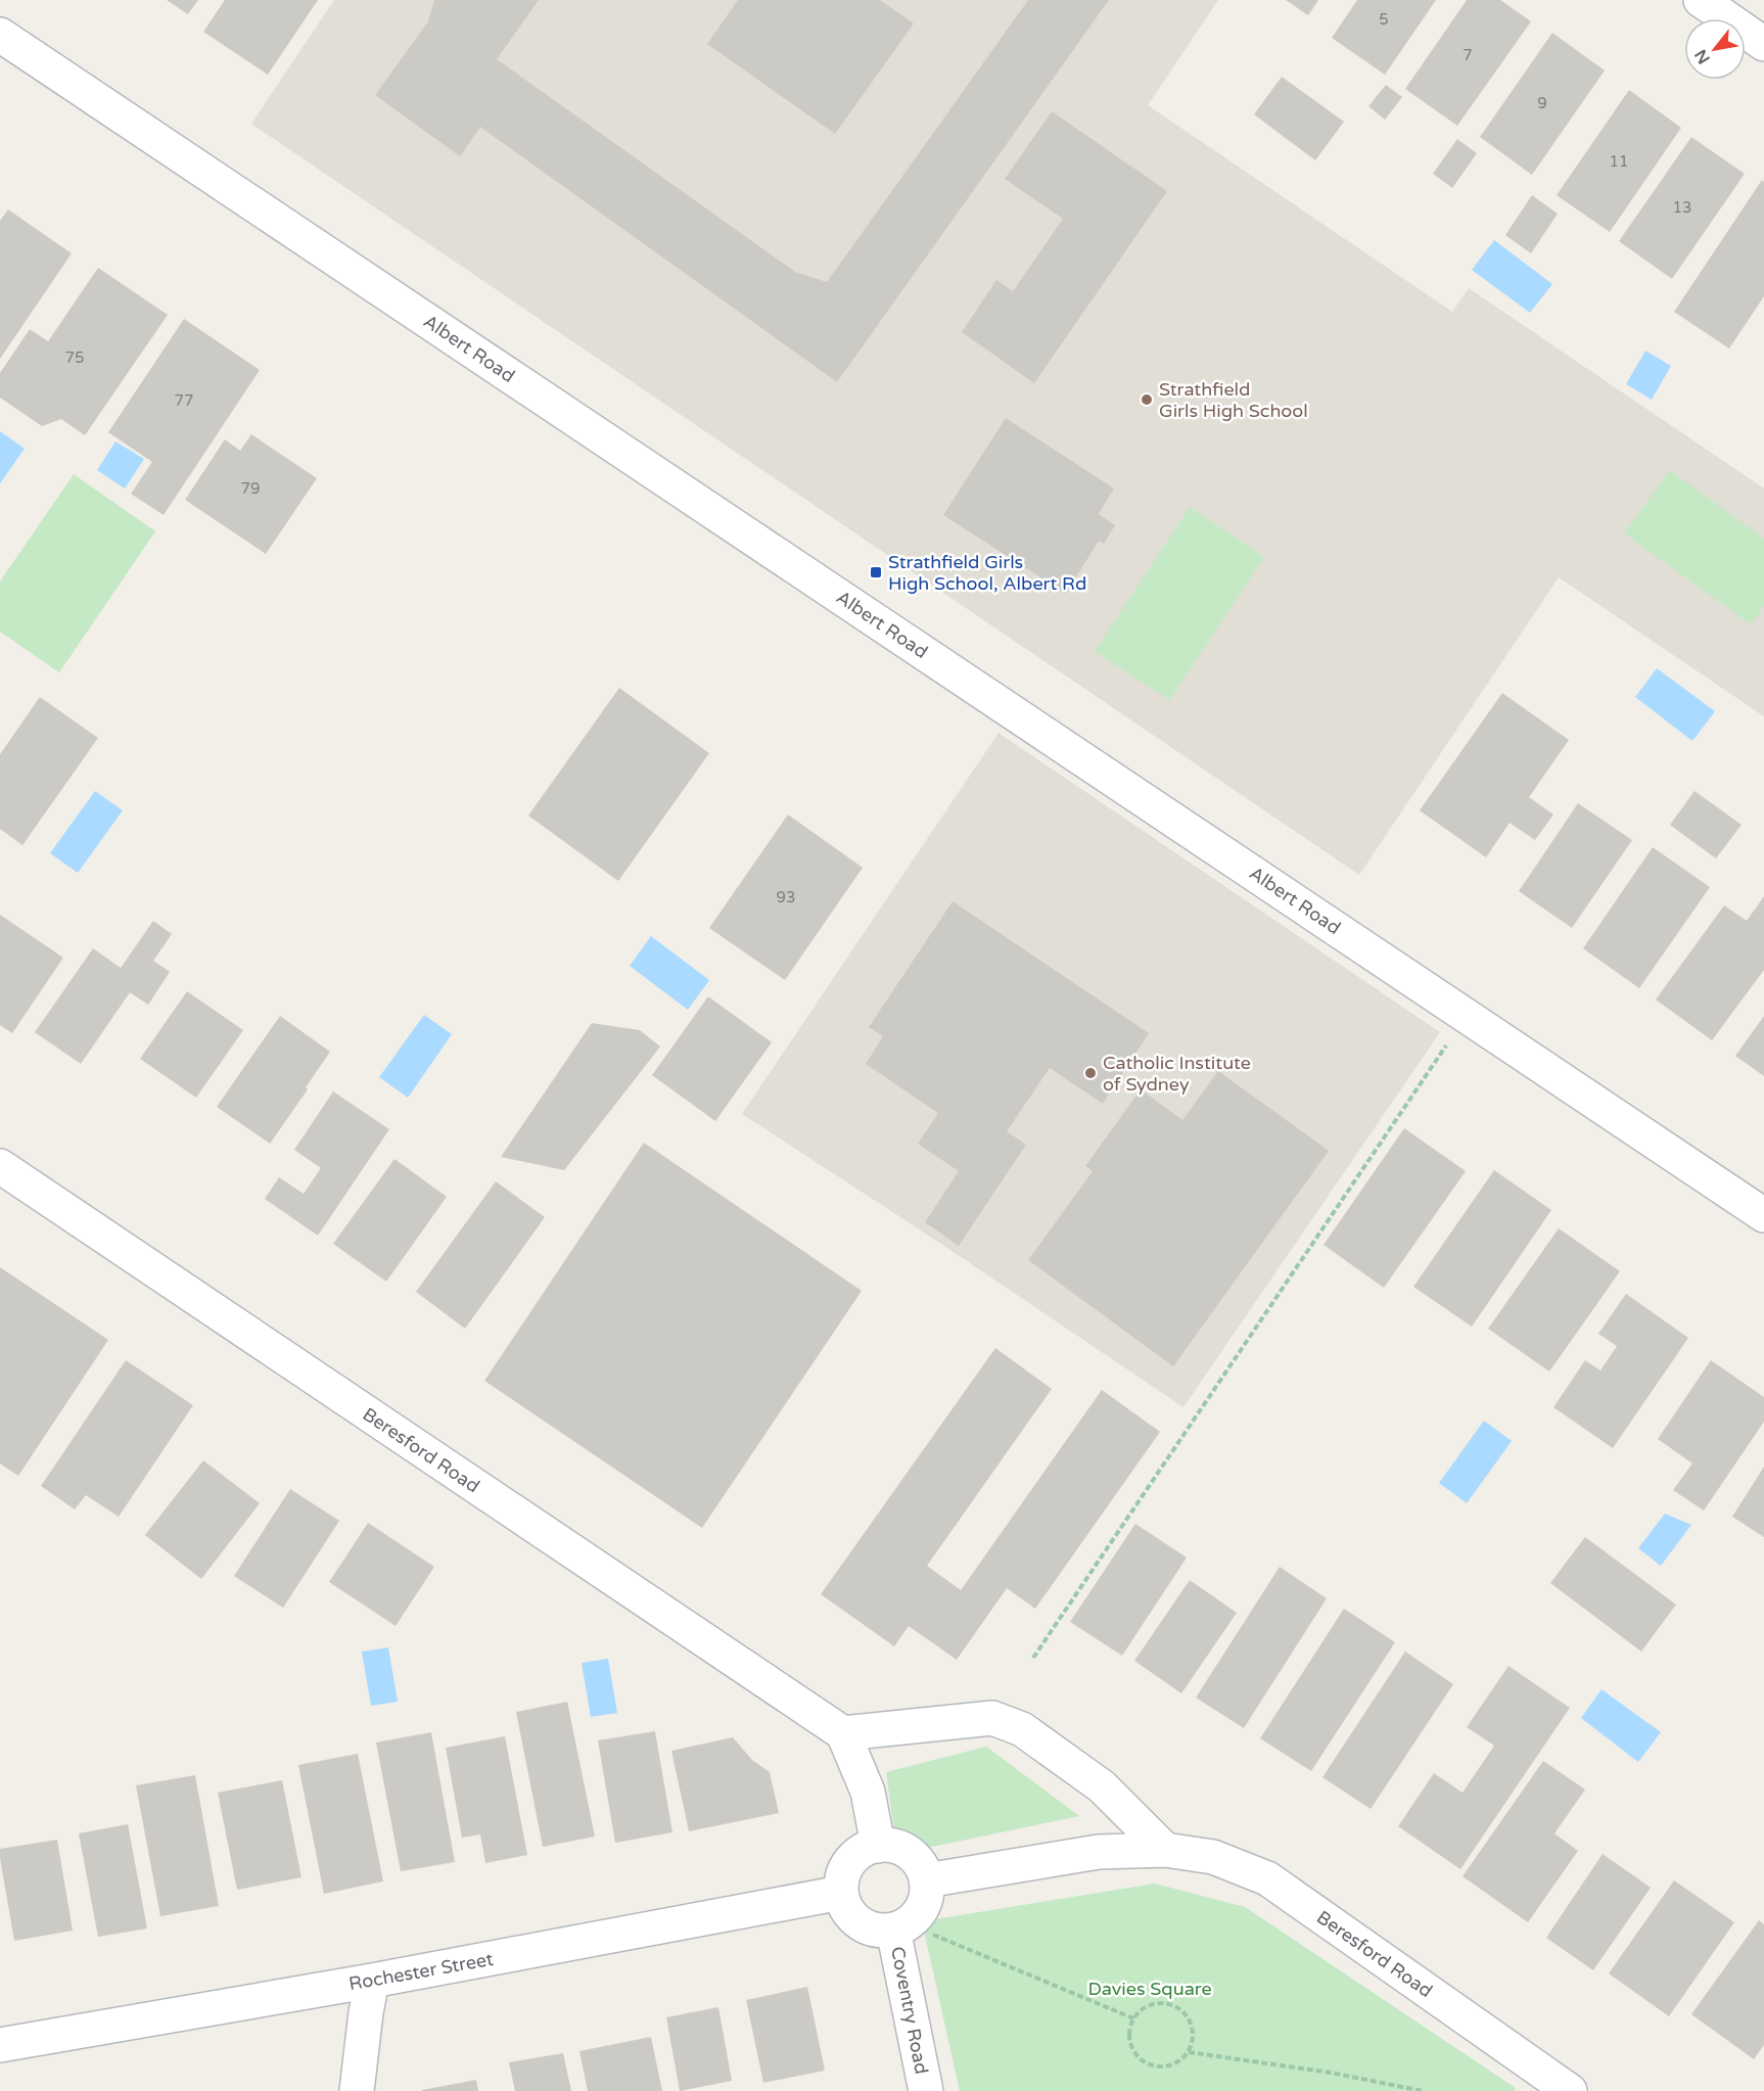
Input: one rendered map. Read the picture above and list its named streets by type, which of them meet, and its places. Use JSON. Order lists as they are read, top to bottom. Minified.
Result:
{"streets":{"street":["Albert Road","Beresford Road","Rochester Street","Coventry Road"]},"crossings":[["Beresford Road","Rochester Street"],["Beresford Road","Coventry Road"],["Rochester Street","Coventry Road"]],"parks":["Davies Square"],"places":{"other":["Strathfield Girls High School","Catholic Institute of Sydney"],"transit":["Strathfield Girls High School, Albert Rd"]},"house_numbers":["5","7","9","11","13","75","77","79","93"],"north":"bottom left"}
